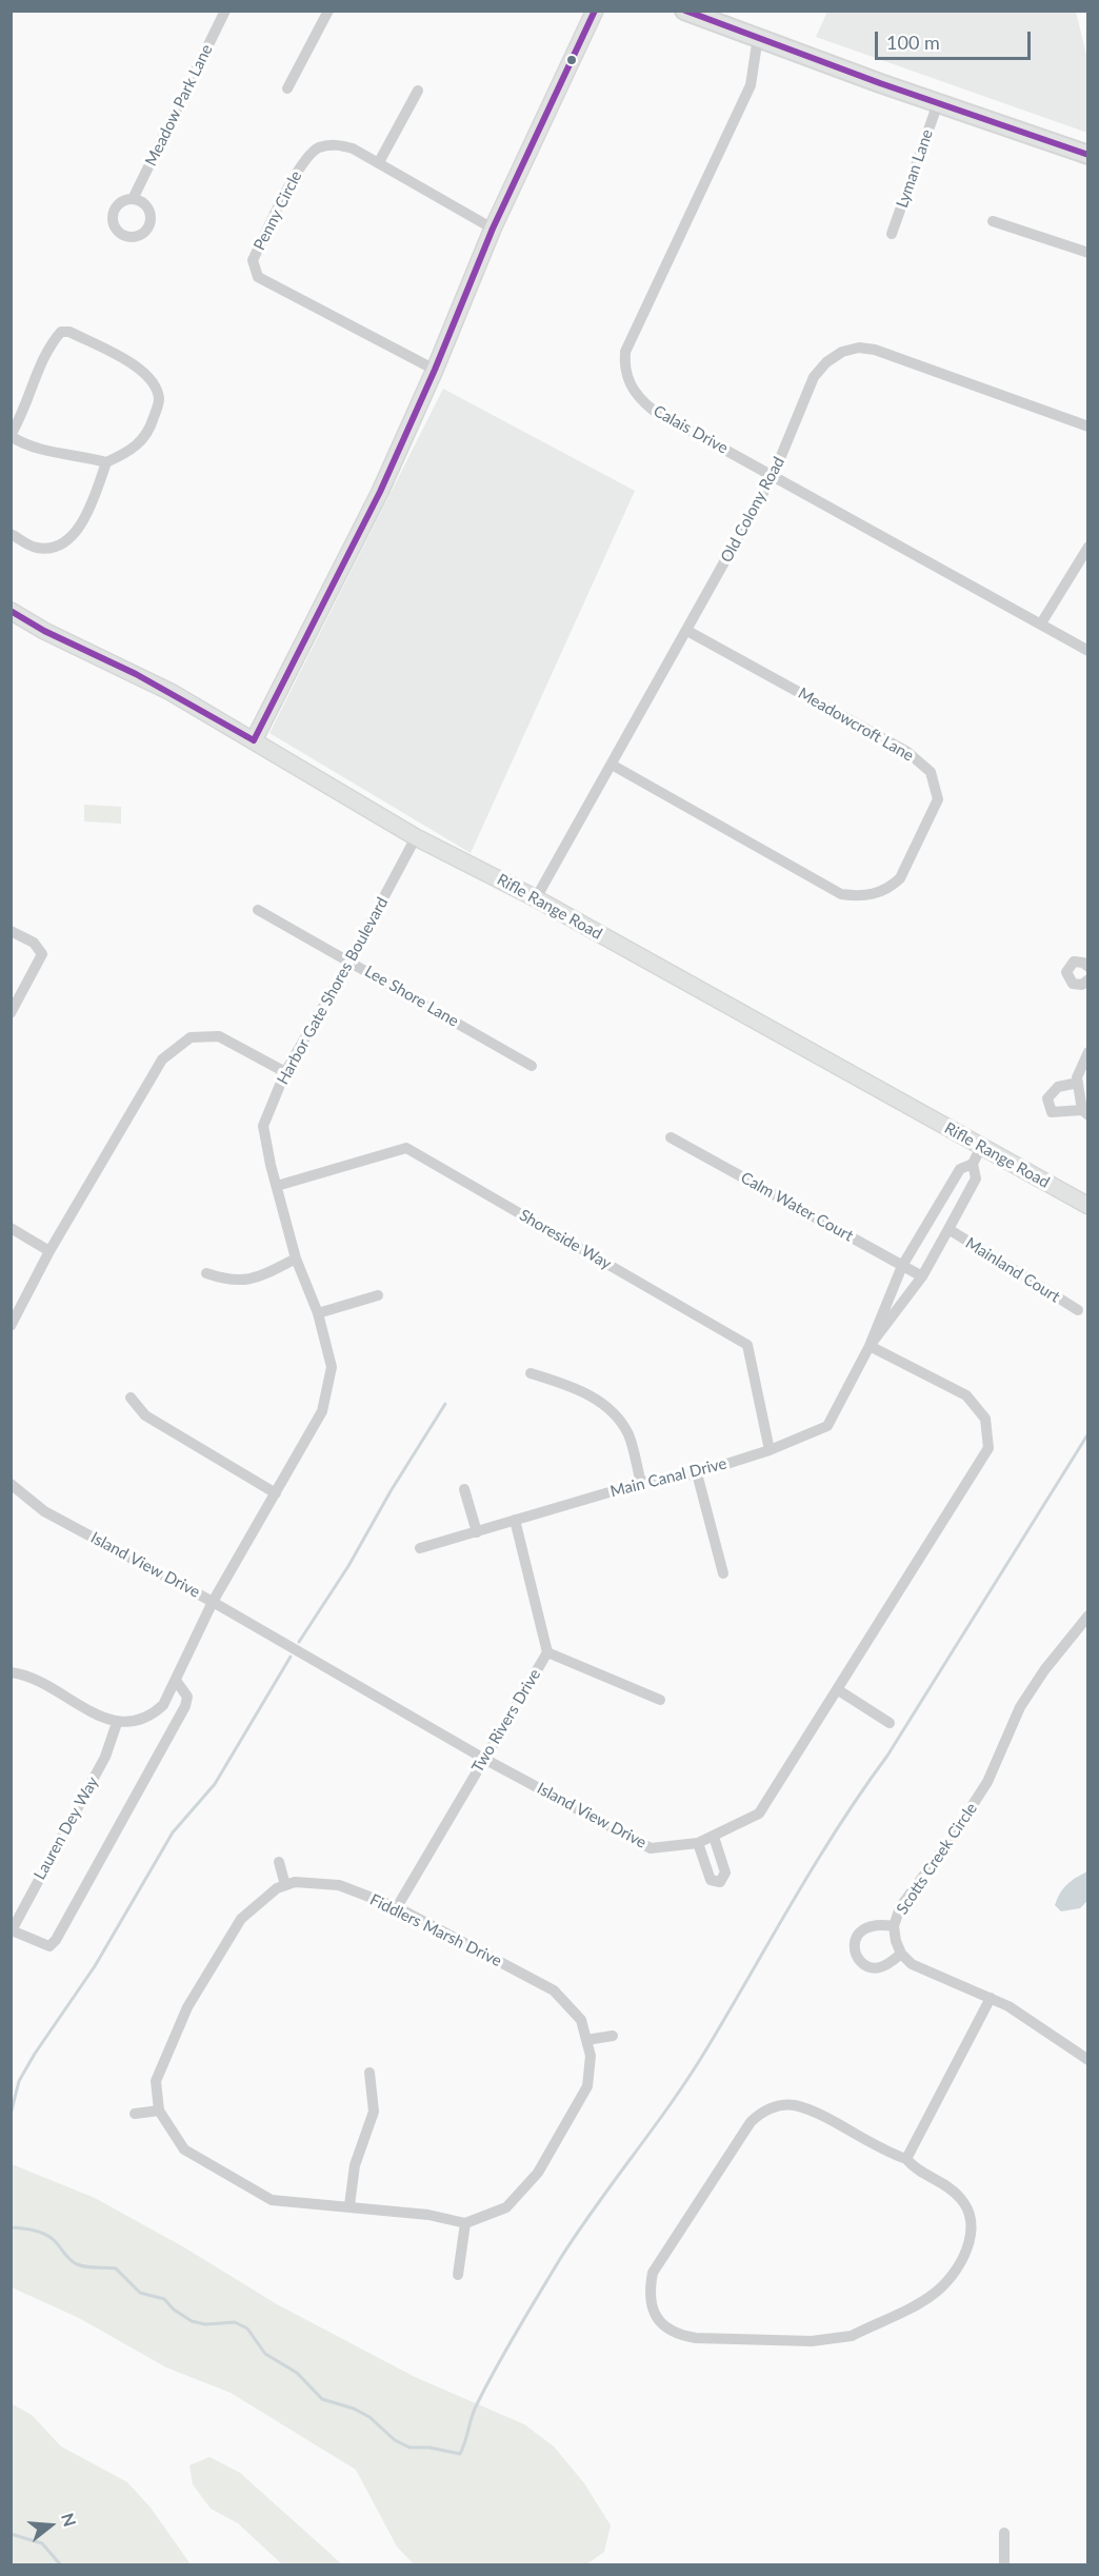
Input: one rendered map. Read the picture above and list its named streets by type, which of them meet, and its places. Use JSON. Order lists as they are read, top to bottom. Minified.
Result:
{"streets":{"main road":["Rifle Range Road"],"street":["Meadow Park Lane","Lyman Lane","Penny Circle","Calais Drive","Old Colony Road","Meadowcroft Lane","Harbor Gate Shores Boulevard","Lee Shore Lane","Calm Water Court","Shoreside Way","Mainland Court","Main Canal Drive","Island View Drive","Two Rivers Drive","Lauren Dey Way","Scotts Creek Circle","Fiddlers Marsh Drive"]},"crossings":[["Calais Drive","Old Colony Road"],["Old Colony Road","Meadowcroft Lane"],["Old Colony Road","Rifle Range Road"],["Rifle Range Road","Harbor Gate Shores Boulevard"],["Rifle Range Road","Main Canal Drive"],["Harbor Gate Shores Boulevard","Lee Shore Lane"],["Harbor Gate Shores Boulevard","Shoreside Way"],["Harbor Gate Shores Boulevard","Island View Drive"],["Harbor Gate Shores Boulevard","Lauren Dey Way"],["Calm Water Court","Main Canal Drive"],["Shoreside Way","Main Canal Drive"],["Mainland Court","Main Canal Drive"],["Main Canal Drive","Island View Drive"],["Main Canal Drive","Two Rivers Drive"],["Island View Drive","Two Rivers Drive"],["Two Rivers Drive","Fiddlers Marsh Drive"]],"scale_bar":"100 m","north":"right"}
